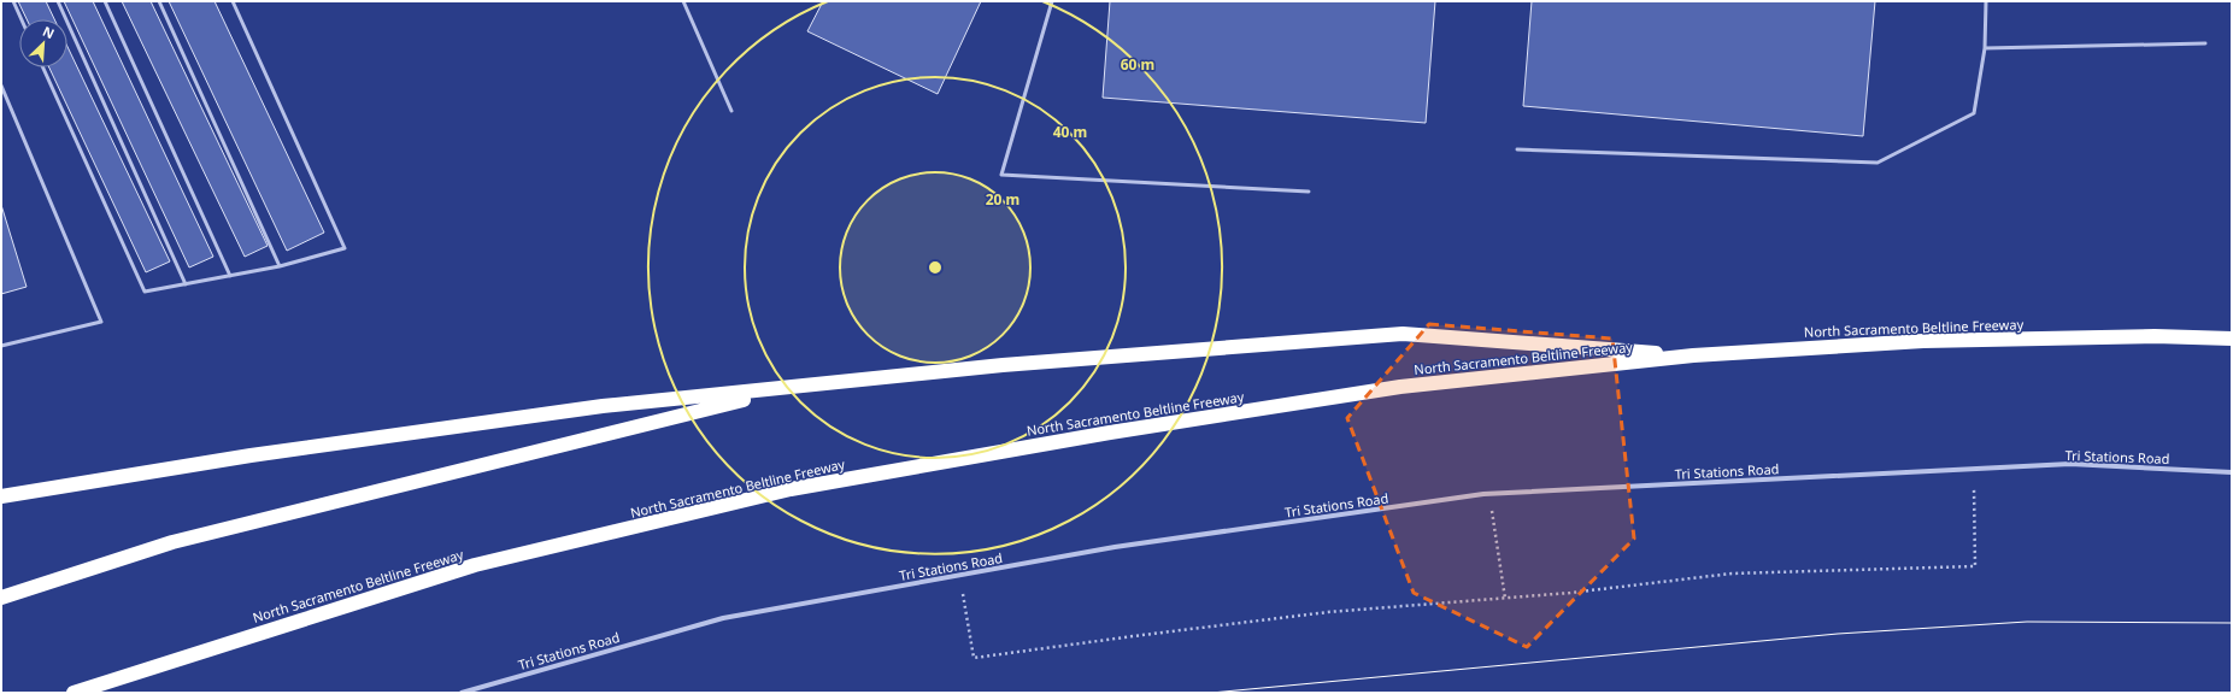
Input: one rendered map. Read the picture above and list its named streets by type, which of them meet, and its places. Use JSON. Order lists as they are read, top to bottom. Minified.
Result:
{"streets":{"highway":["North Sacramento Beltline Freeway"],"street":["Tri Stations Road"]},"north":"top right","rings":["60 m","40 m","20 m"]}
